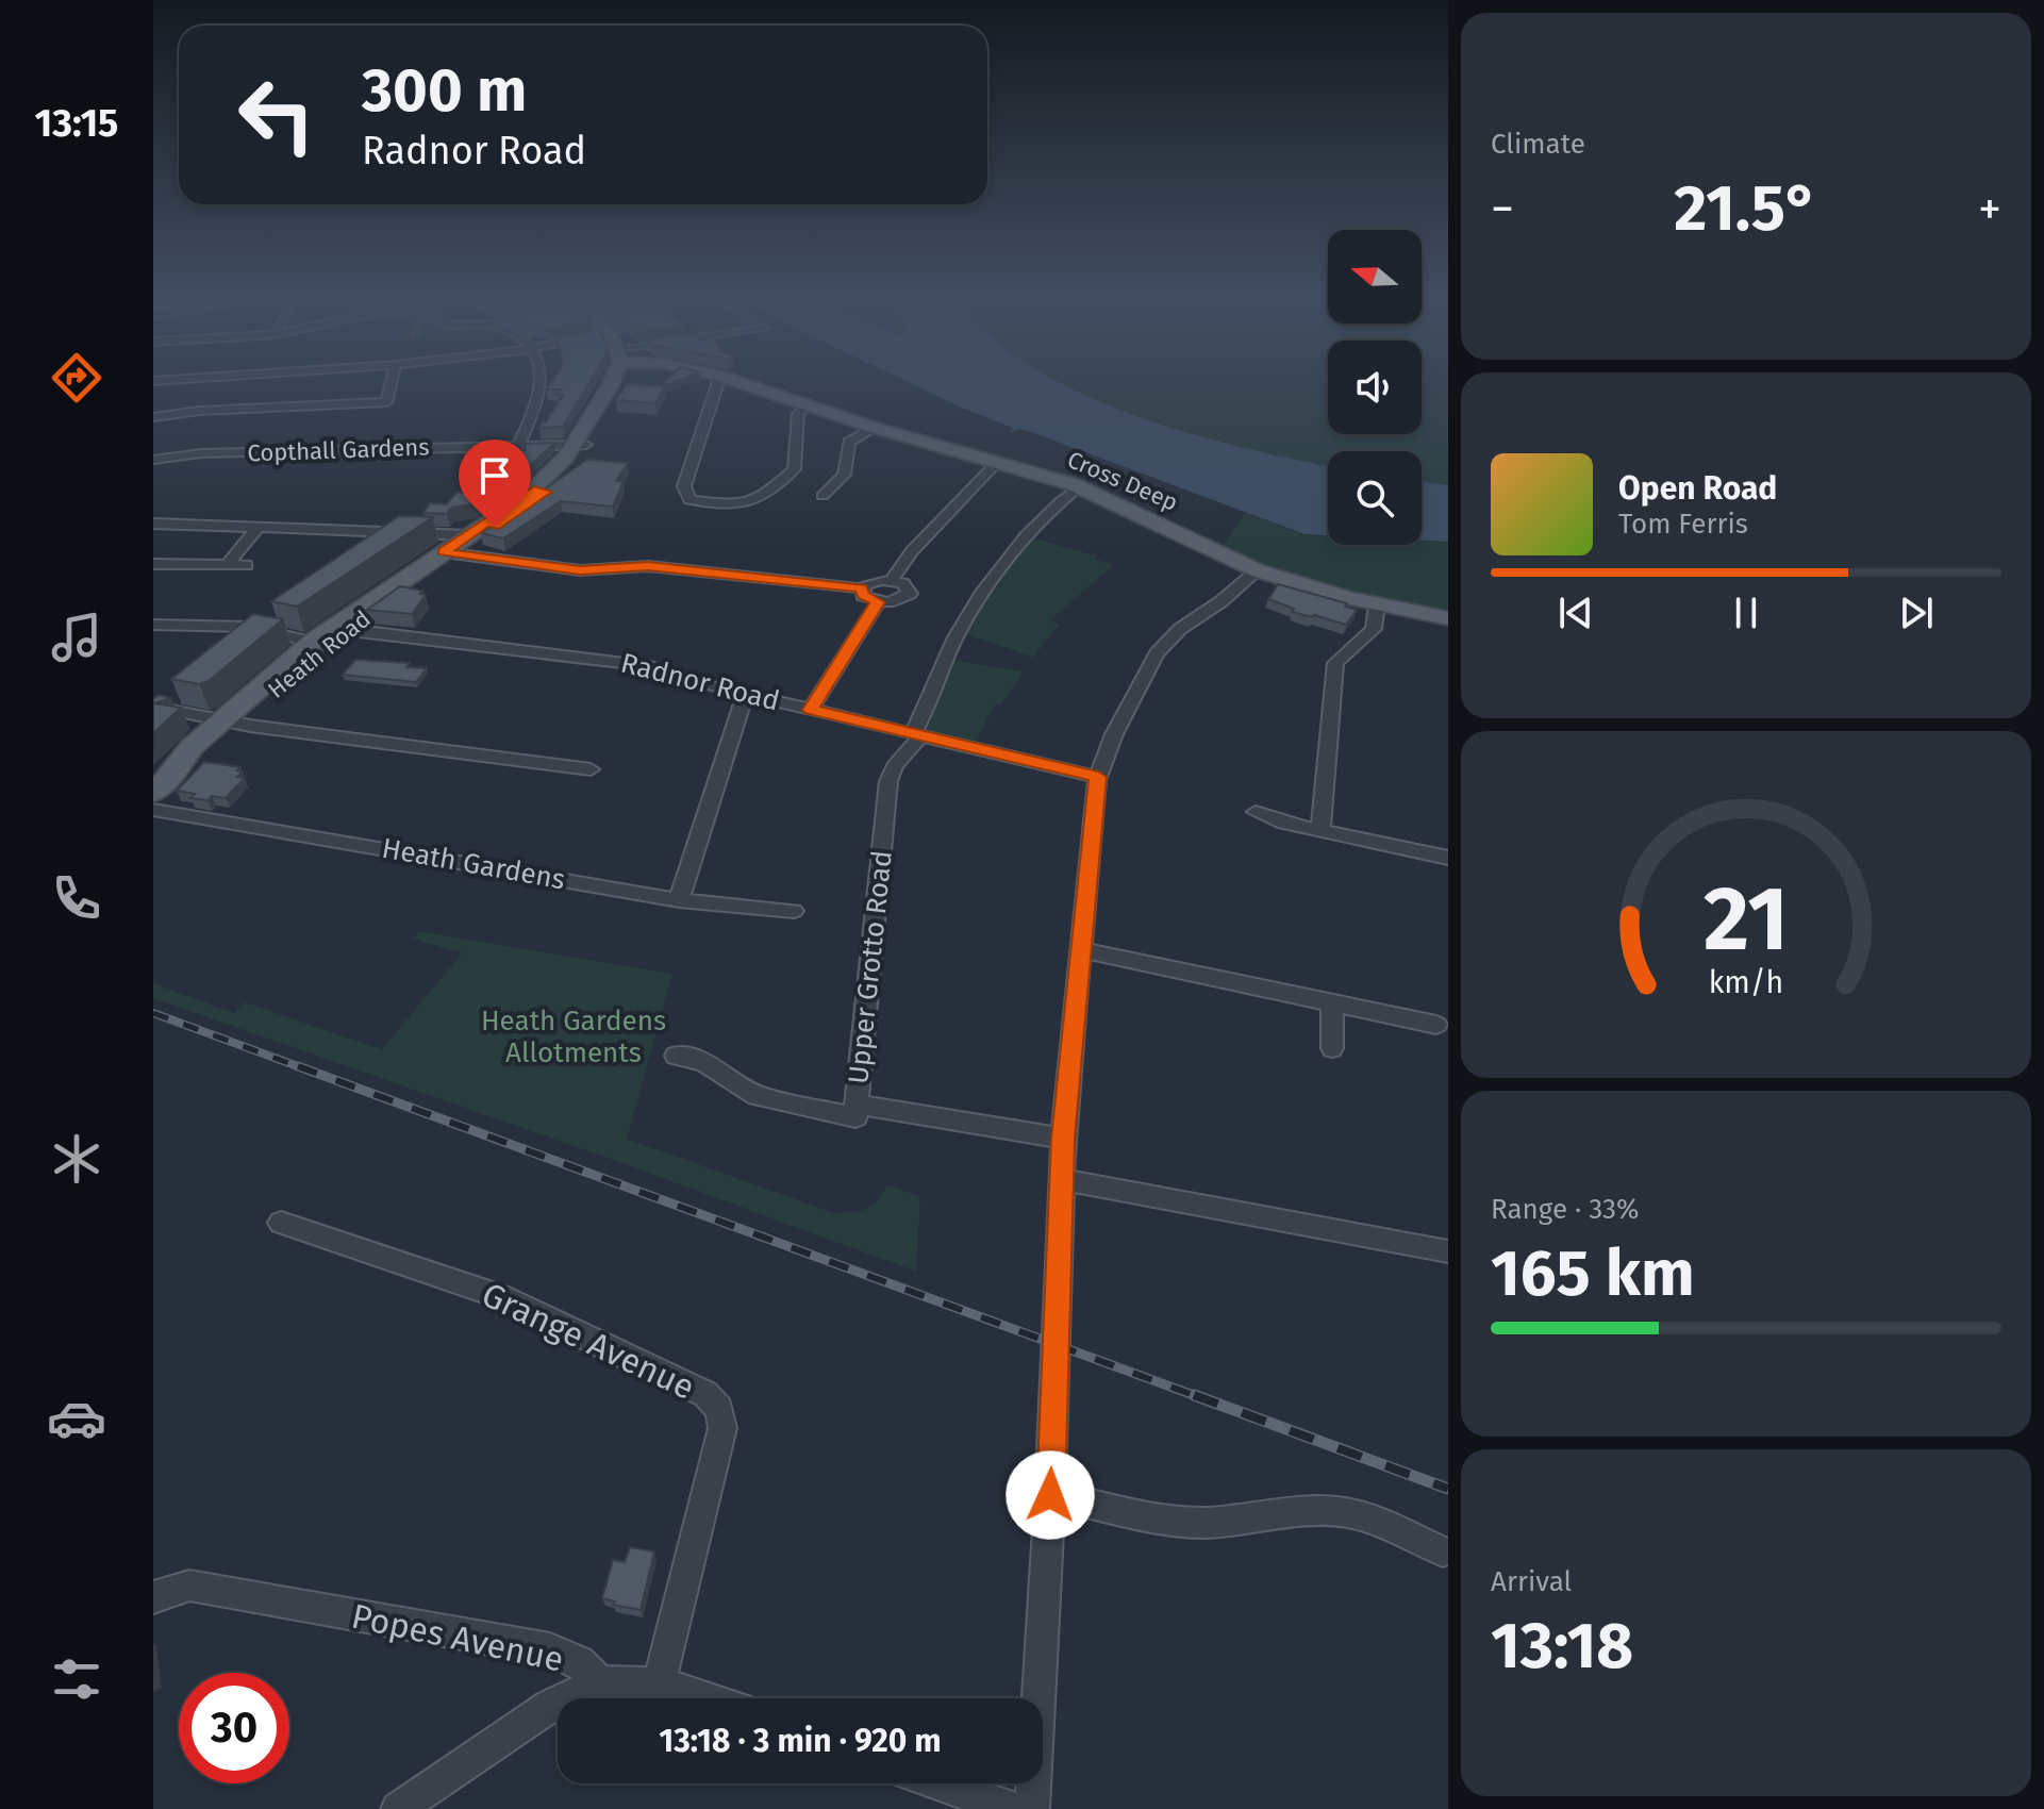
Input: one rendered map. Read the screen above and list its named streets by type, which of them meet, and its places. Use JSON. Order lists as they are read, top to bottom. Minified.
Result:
{"streets":{"main road":["Cross Deep","Heath Road"],"street":["Copthall Gardens","Radnor Road","Heath Gardens","Upper Grotto Road","Grange Avenue","Popes Avenue"]},"crossings":[["Copthall Gardens","Heath Road"],["Cross Deep","Upper Grotto Road"],["Heath Road","Radnor Road"],["Radnor Road","Upper Grotto Road"],["Grange Avenue","Popes Avenue"]],"parks":["Heath Gardens Allotments"],"north":"left","page":{"tabs":"13:15","tile":["Climate",["Range · 33%","165 km"],["Arrival","13:18"]],"turn":["300 m","Radnor Road"],"heat":["−","21.5°","+"],"song":["Open Road","Tom Ferris"],"limit":"30","trip":"13:18 · 3 min · 920 m","gauge":["21","km/h"]}}
